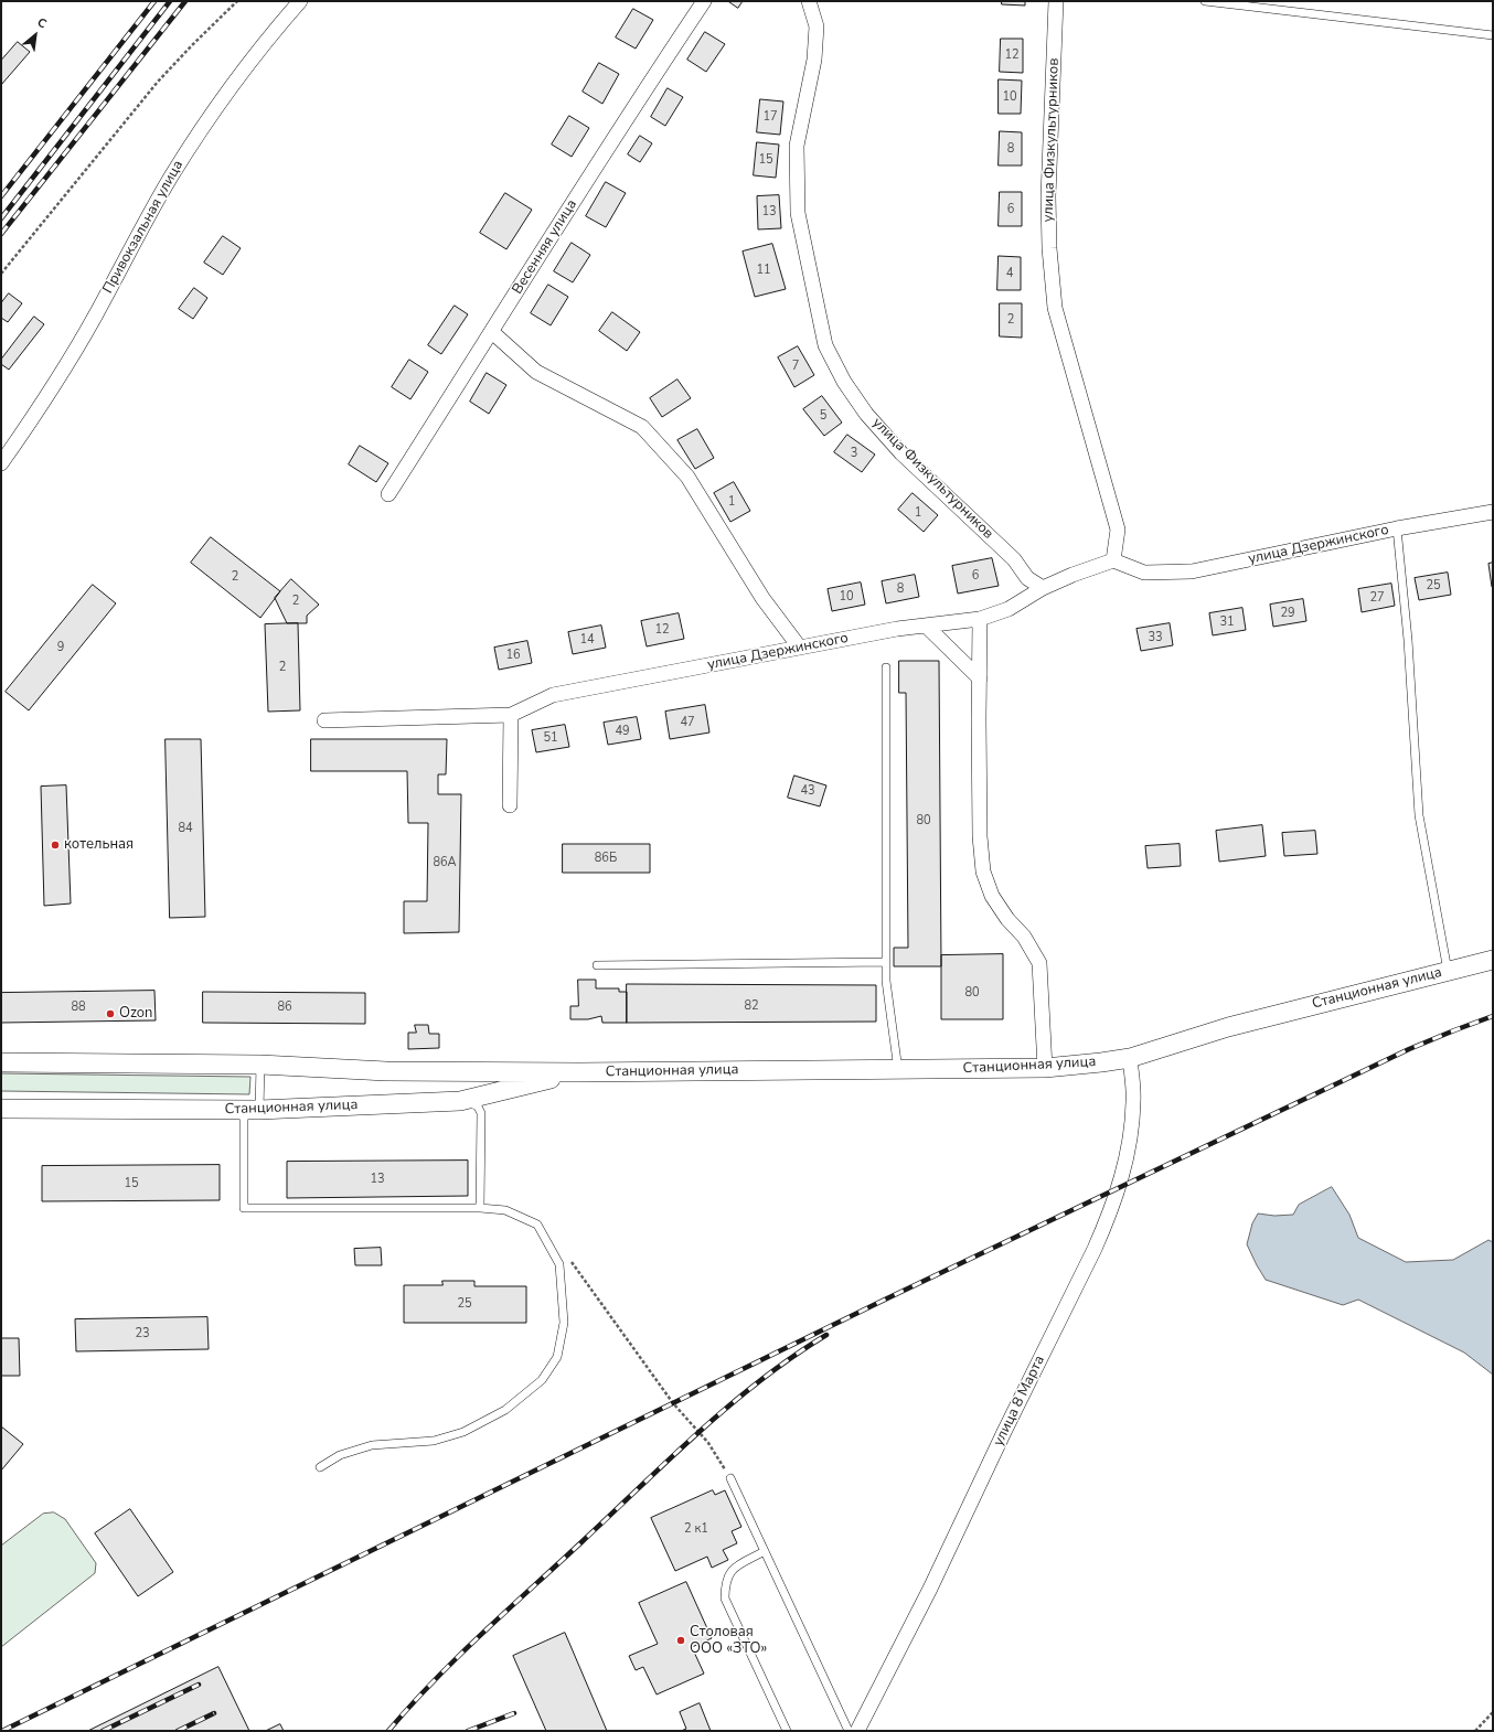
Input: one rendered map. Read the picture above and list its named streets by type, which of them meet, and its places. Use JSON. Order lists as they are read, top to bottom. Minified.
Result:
{"streets":{"street":["улица Физкультурников","Привокзальная улица","Весенняя улица","улица Дзержинского","Станционная улица","улица 8 Марта"]},"crossings":[["улица Физкультурников","улица Дзержинского"],["Станционная улица","улица 8 Марта"]],"places":["котельная","Ozon","Столовая ООО «ЗТО»"],"house_numbers":["12","10","17","8","15","6","13","11","4","2","7","5","3","1","1","6","2","25","8","10","27","2","29","31","12","33","14","9","16","2","47","49","51","43","80","84","86Б","86А","80","82","88","86","13","15","25","23","2 к1"],"north":"top right"}
